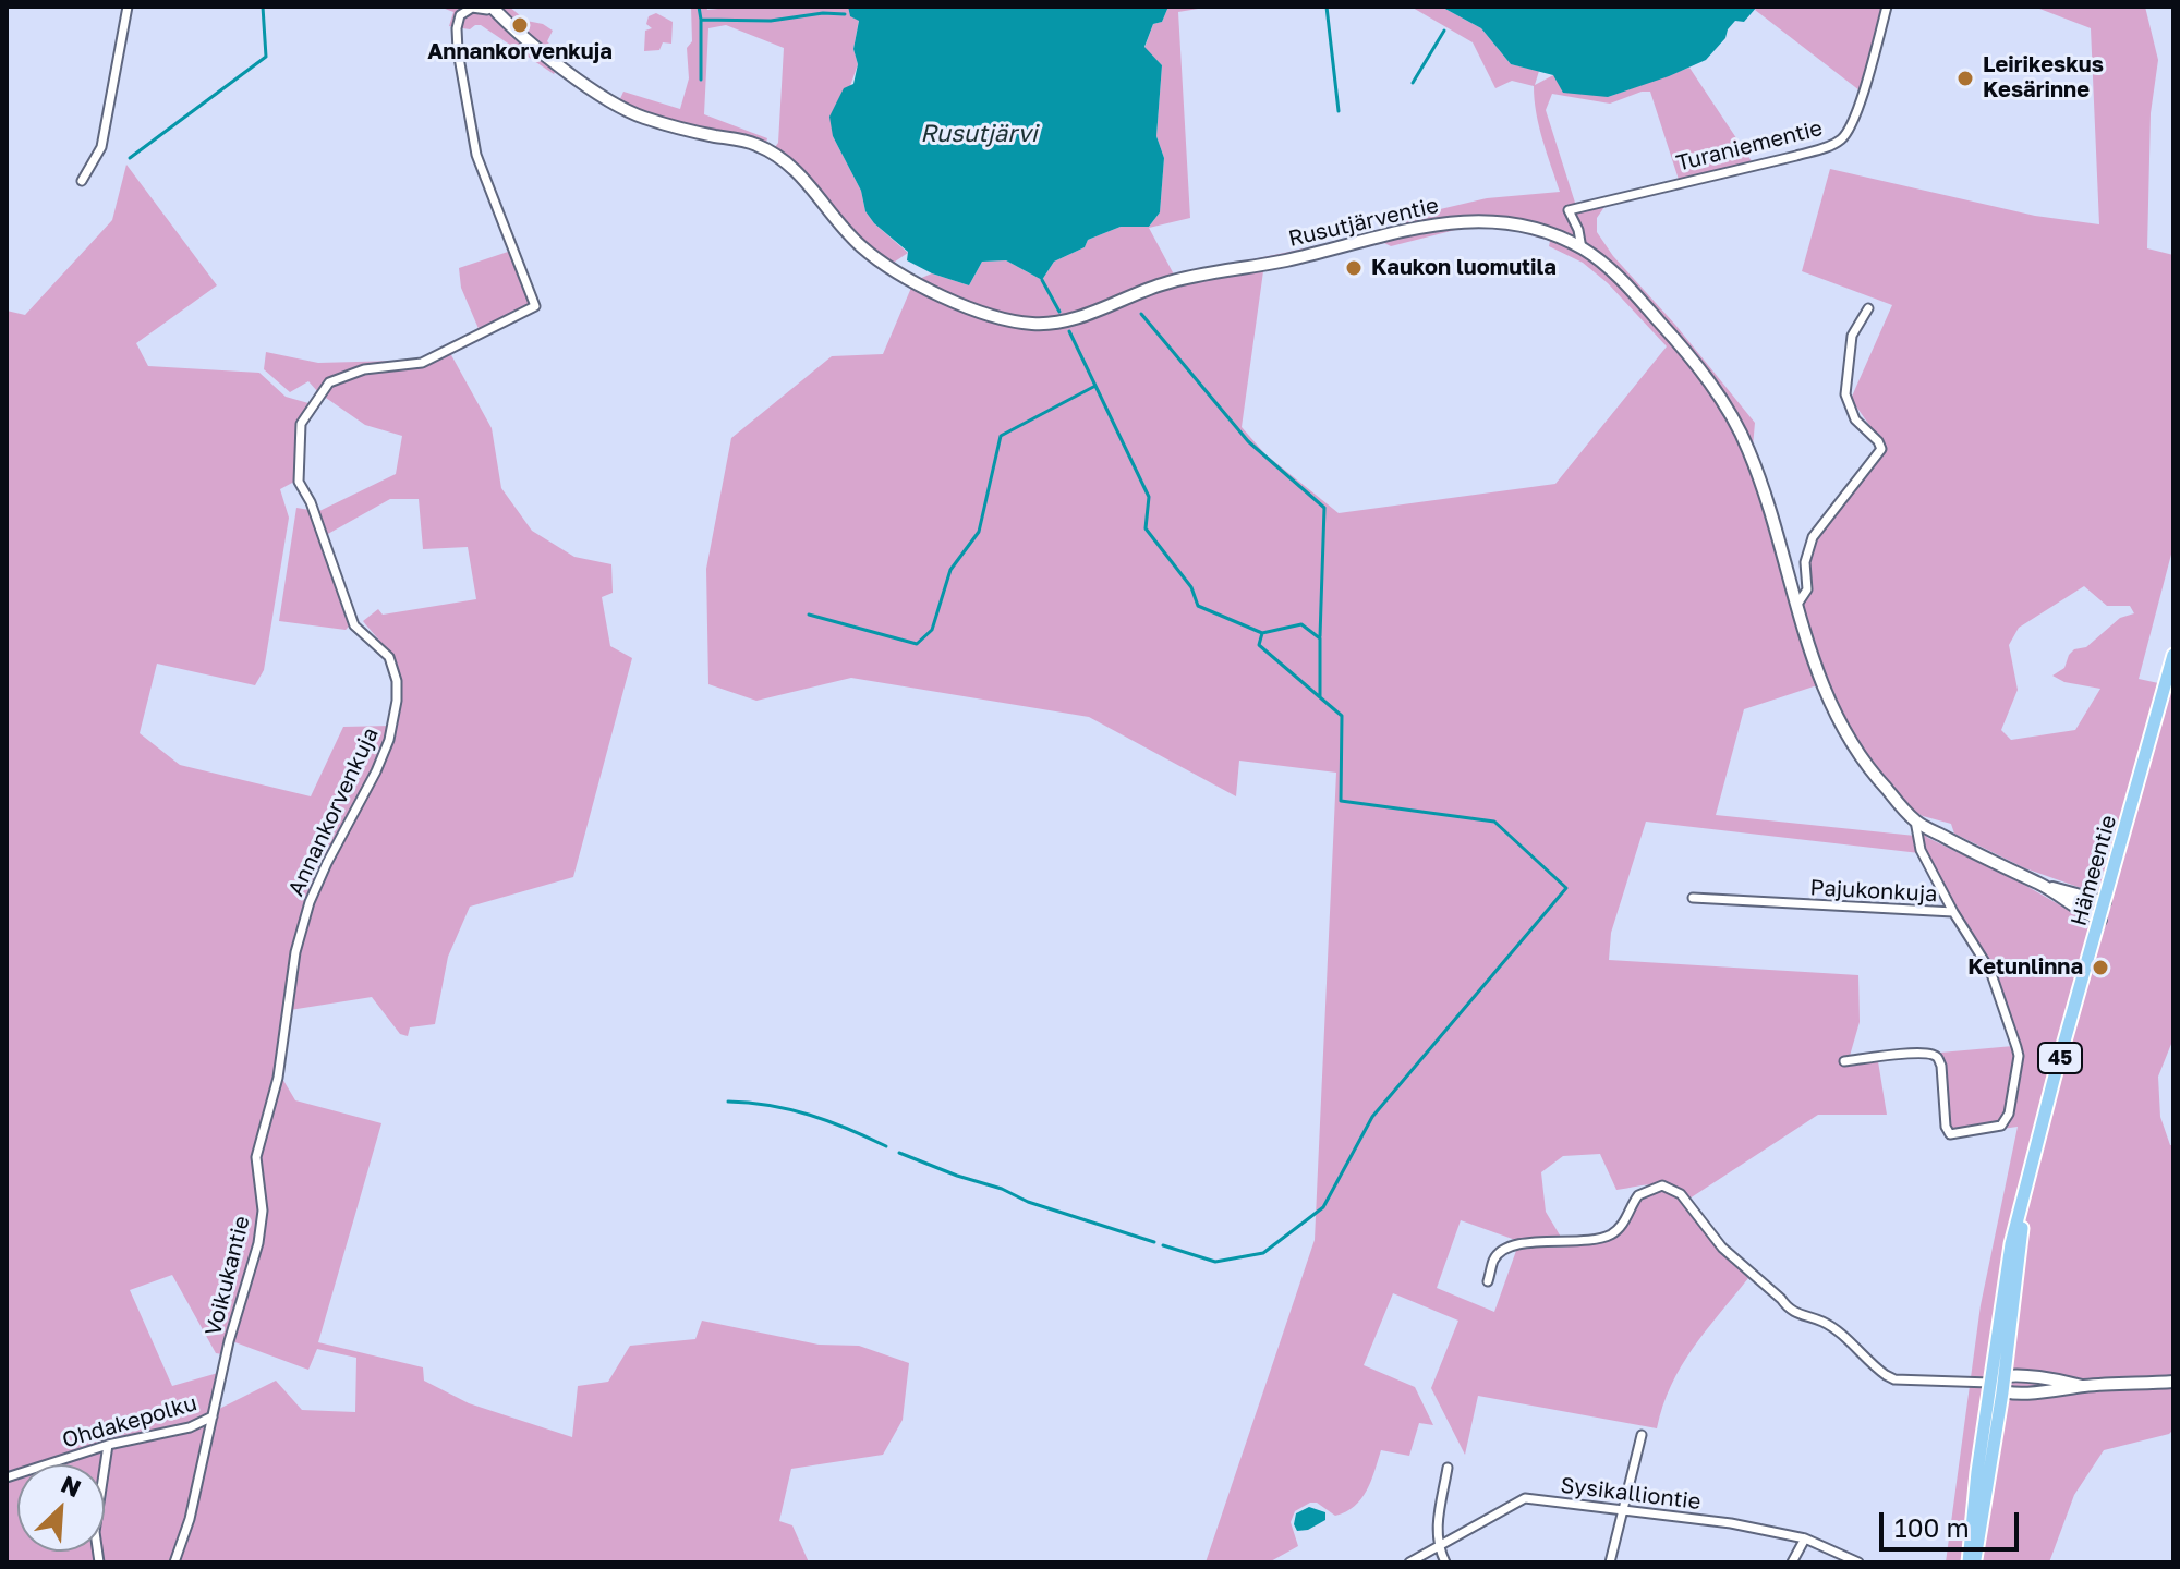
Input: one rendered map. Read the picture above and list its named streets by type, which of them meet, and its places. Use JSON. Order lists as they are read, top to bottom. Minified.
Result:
{"streets":{"main road":["Rusutjärventie","Hämeentie","45"],"street":["Turaniementie","Annankorvenkuja","Pajukonkuja","Voikukantie","Ohdakepolku","Sysikalliontie"]},"crossings":[["Turaniementie","Rusutjärventie"],["Rusutjärventie","Annankorvenkuja"],["Rusutjärventie","Hämeentie"],["Rusutjärventie","Pajukonkuja"],["Annankorvenkuja","Voikukantie"],["Voikukantie","Ohdakepolku"]],"water":["Rusutjärvi"],"places":["Annankorvenkuja","Leirikeskus Kesärinne","Kaukon luomutila","Ketunlinna"],"scale_bar":"100 m","north":"top right"}
